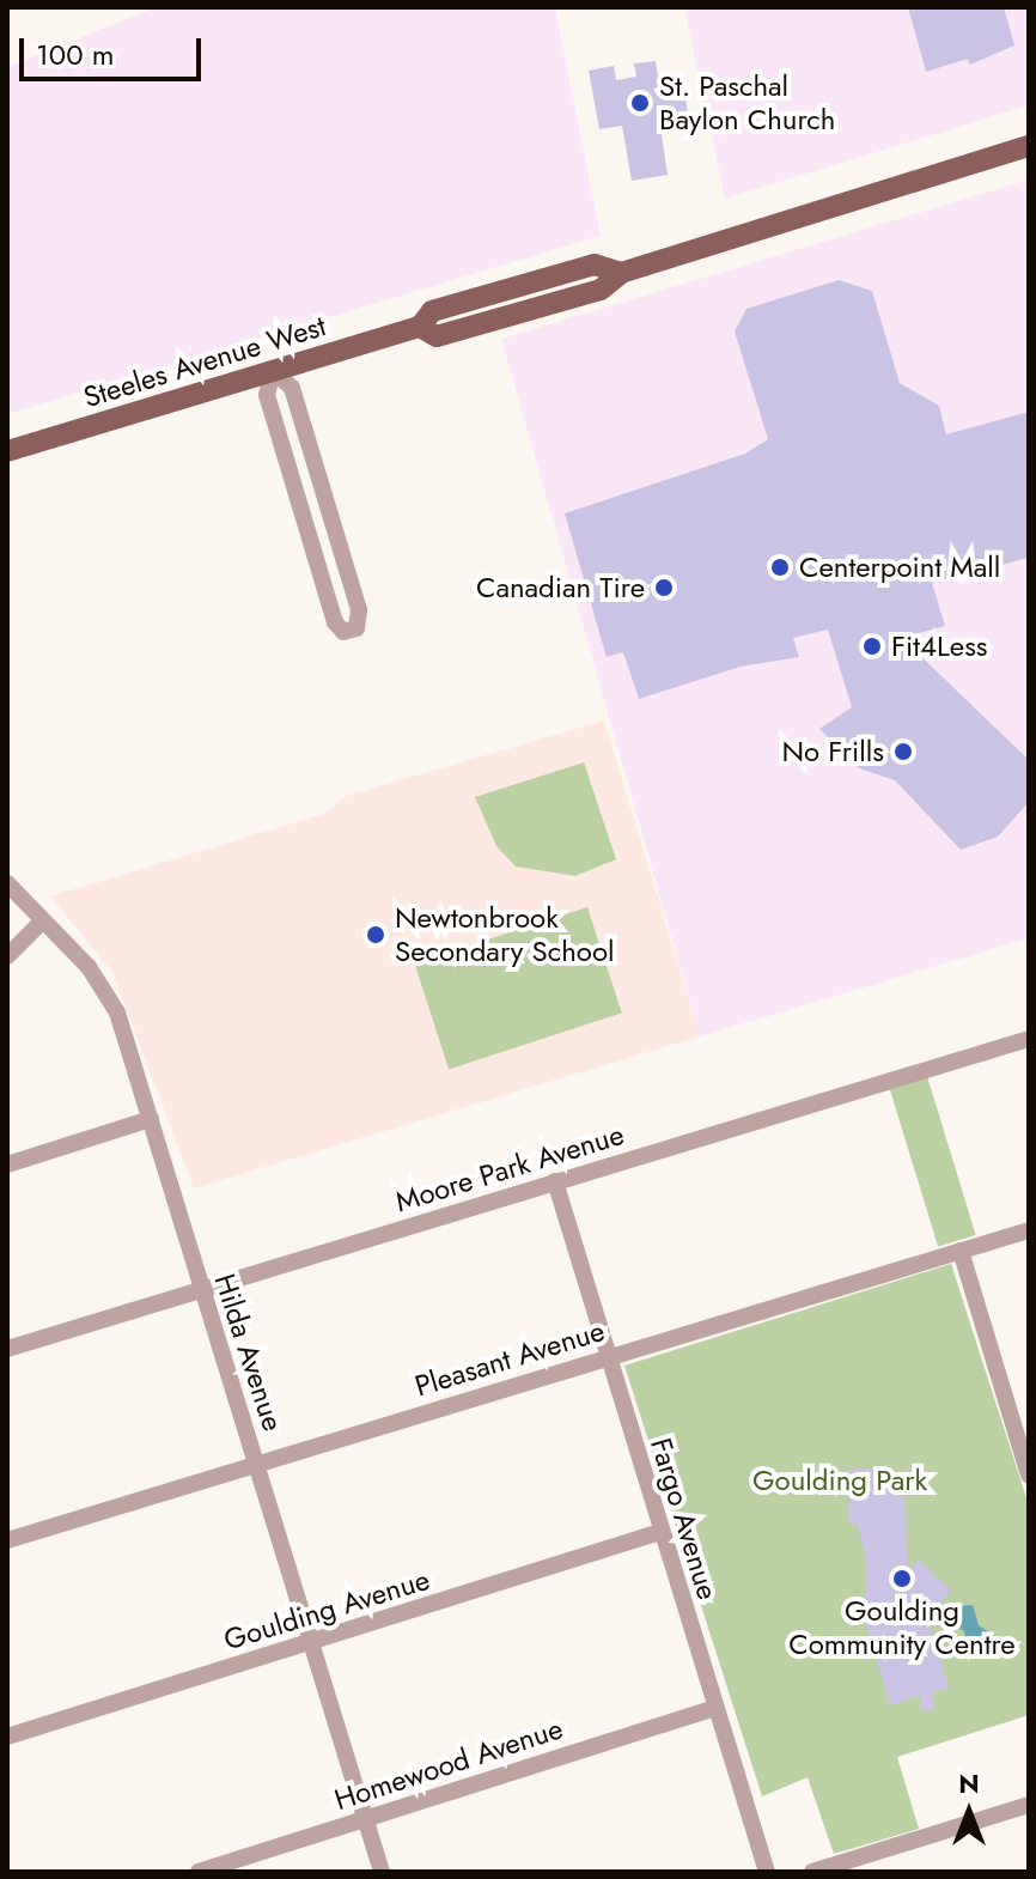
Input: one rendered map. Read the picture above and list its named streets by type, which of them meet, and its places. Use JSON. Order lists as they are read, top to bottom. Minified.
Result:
{"streets":{"main road":["Steeles Avenue West"],"street":["Moore Park Avenue","Hilda Avenue","Pleasant Avenue","Fargo Avenue","Goulding Avenue","Homewood Avenue"]},"crossings":[["Moore Park Avenue","Hilda Avenue"],["Moore Park Avenue","Fargo Avenue"],["Hilda Avenue","Pleasant Avenue"],["Hilda Avenue","Goulding Avenue"],["Hilda Avenue","Homewood Avenue"],["Pleasant Avenue","Fargo Avenue"],["Fargo Avenue","Goulding Avenue"],["Fargo Avenue","Homewood Avenue"]],"parks":["Goulding Park"],"places":["St. Paschal Baylon Church","Centerpoint Mall","Canadian Tire","Fit4Less","No Frills","Newtonbrook Secondary School","Goulding Community Centre"],"scale_bar":"100 m","north":"top"}
